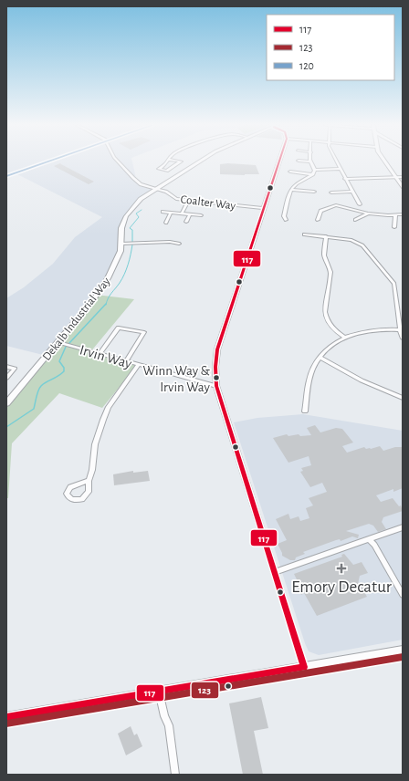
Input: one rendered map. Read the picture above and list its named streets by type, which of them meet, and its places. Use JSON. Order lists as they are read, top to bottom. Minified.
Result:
{"streets":{"main road":["Dekalb Industrial Way"],"street":["Coalter Way","Irvin Way"]},"crossings":[["Coalter Way","Dekalb Industrial Way"],["Dekalb Industrial Way","Irvin Way"]],"places":{"other":["Winn Way & Irvin Way"],"health":["Emory Decatur"]},"lines":["transit line 117","transit line 120","transit line 123"],"legend":["117","123","120"]}
